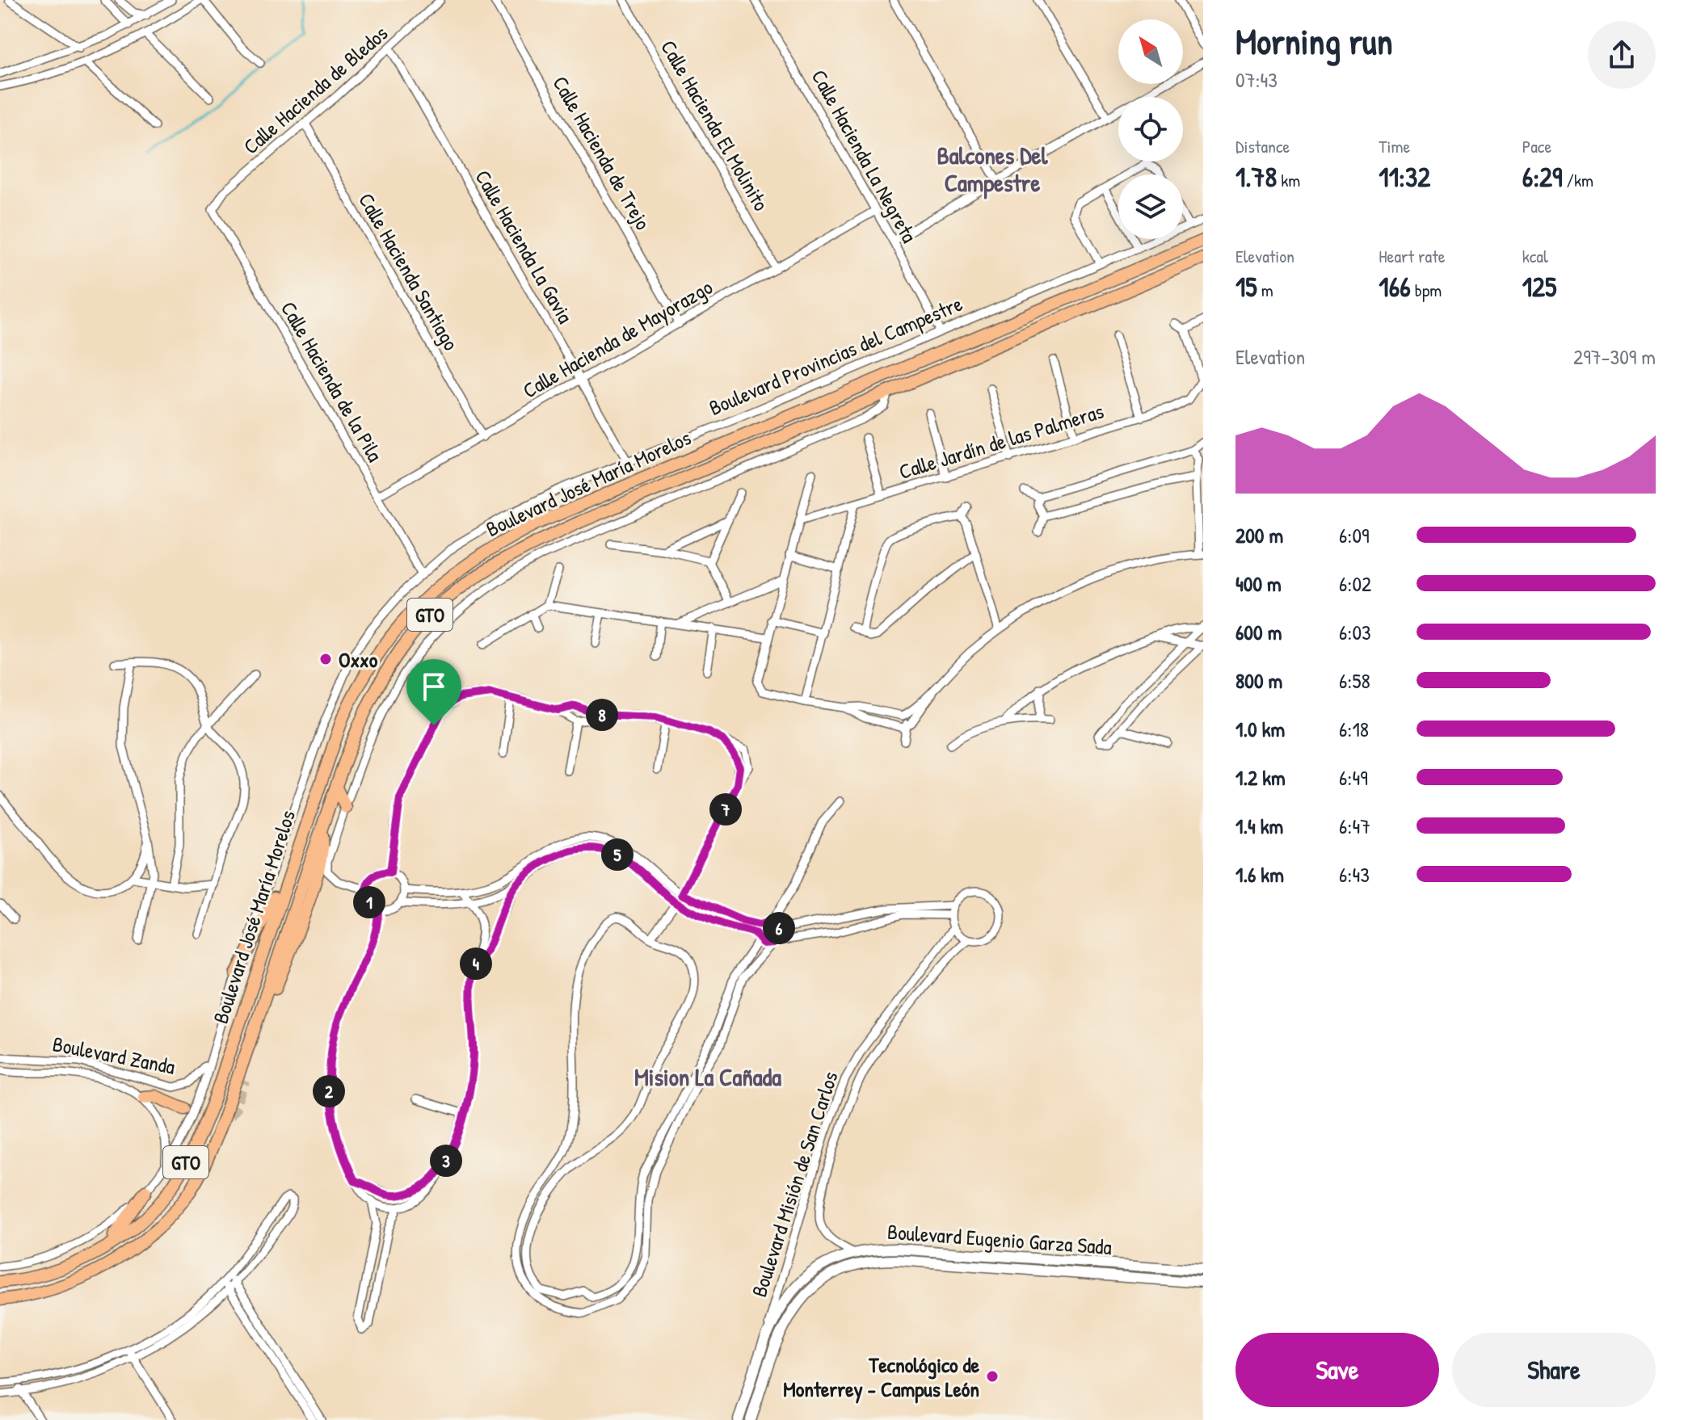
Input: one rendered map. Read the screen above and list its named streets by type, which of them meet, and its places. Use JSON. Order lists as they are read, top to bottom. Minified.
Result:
{"streets":{"main road":["Boulevard José María Morelos","GTO"],"street":["Calle Hacienda de Bledos","Calle Hacienda El Molinito","Calle Hacienda de Trejo","Calle Hacienda La Negreta","Calle Hacienda La Gavia","Calle Hacienda Santiago","Calle Hacienda de Mayorazgo","Boulevard Provincias del Campestre","Calle Hacienda de la Pila","Calle Jardín de las Palmeras","Boulevard Zanda","Boulevard Misión de San Carlos","Boulevard Eugenio Garza Sada"]},"crossings":[["Calle Hacienda de Bledos","Calle Hacienda La Gavia"],["Calle Hacienda de Bledos","Calle Hacienda Santiago"],["Calle Hacienda de Bledos","Calle Hacienda de la Pila"],["Calle Hacienda El Molinito","Calle Hacienda de Mayorazgo"],["Calle Hacienda de Trejo","Calle Hacienda de Mayorazgo"],["Calle Hacienda La Negreta","Calle Hacienda de Mayorazgo"],["Calle Hacienda La Negreta","Boulevard Provincias del Campestre"],["Calle Hacienda La Gavia","Calle Hacienda de Mayorazgo"],["Calle Hacienda La Gavia","Boulevard Provincias del Campestre"],["Calle Hacienda Santiago","Calle Hacienda de Mayorazgo"],["Calle Hacienda de Mayorazgo","Calle Hacienda de la Pila"],["Boulevard Provincias del Campestre","Calle Hacienda de la Pila"],["Boulevard Provincias del Campestre","Boulevard Zanda"],["Boulevard Misión de San Carlos","Boulevard Eugenio Garza Sada"]],"districts":["Balcones Del Campestre","Mision La Cañada"],"places":["Oxxo","Tecnológico de Monterrey - Campus León"],"north":"top left","page":{"heading":["Morning run","07:43"],"stats":[["Distance","1.78 km"],["Time","11:32"],["Pace","6:29 /km"],["Elevation","15 m"],["Heart rate","166 bpm"],["kcal","125"]],"chart":["Elevation","297–309 m"],"list":[{"name":"200 m","note":"6:09"},{"name":"400 m","note":"6:02"},{"name":"600 m","note":"6:03"},{"name":"800 m","note":"6:58"},{"name":"1.0 km","note":"6:18"},{"name":"1.2 km","note":"6:49"},{"name":"1.4 km","note":"6:47"},{"name":"1.6 km","note":"6:43"}],"pins":["8","7","5","1","6","4","2","3"],"buttons":["Save","Share"]}}
